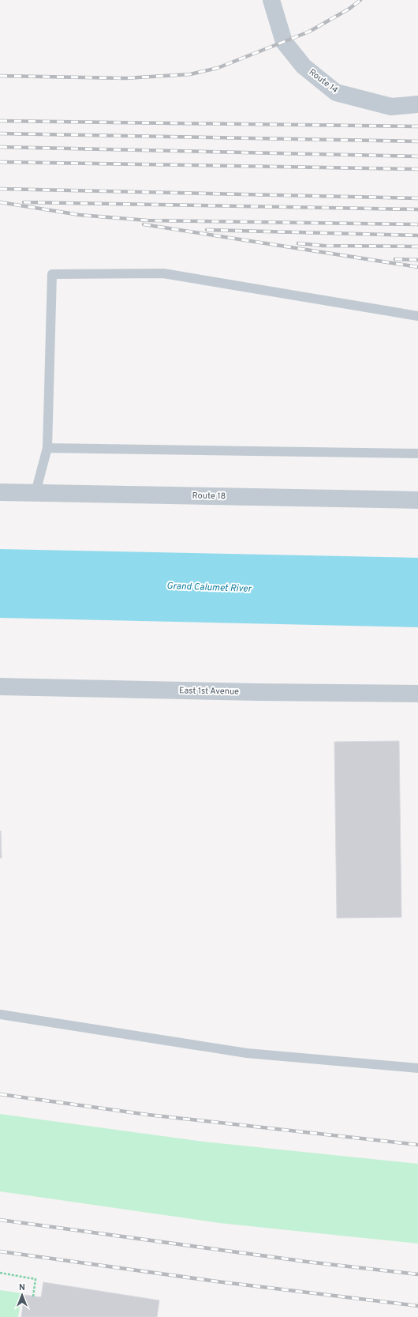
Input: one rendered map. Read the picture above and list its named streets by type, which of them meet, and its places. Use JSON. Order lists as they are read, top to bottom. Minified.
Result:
{"streets":{"street":["Route 14","Route 18","East 1st Avenue"]},"water":["Grand Calumet River"],"north":"top"}
